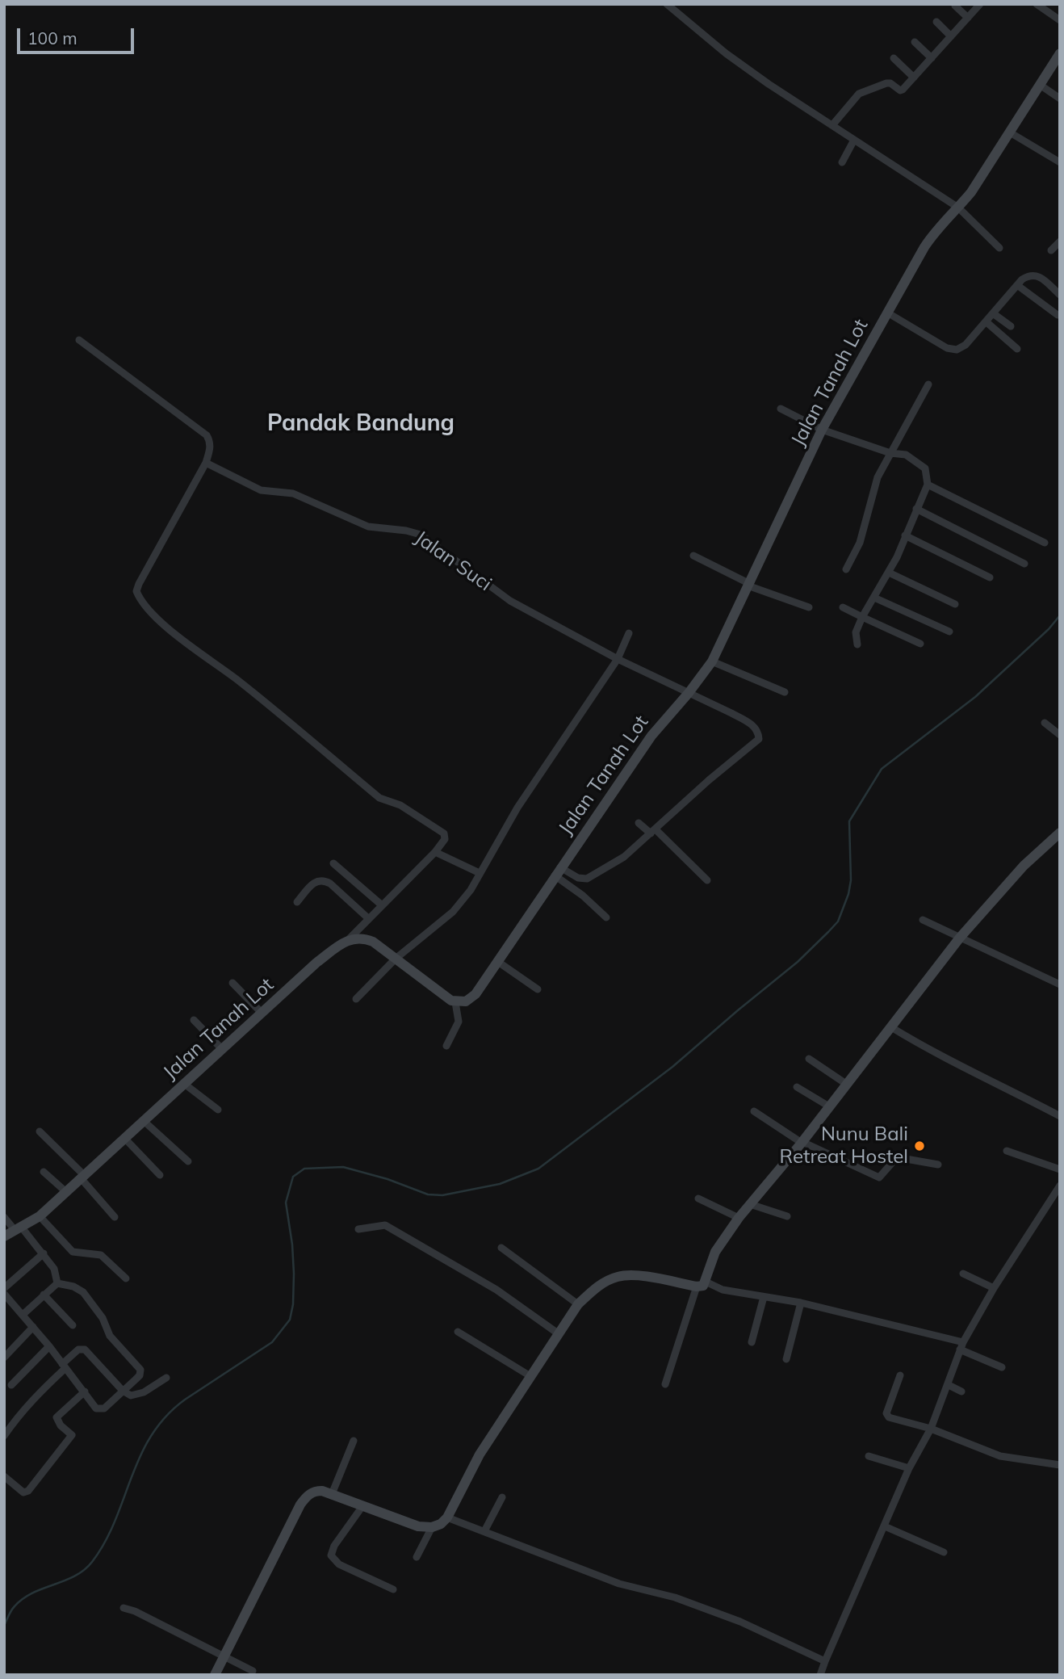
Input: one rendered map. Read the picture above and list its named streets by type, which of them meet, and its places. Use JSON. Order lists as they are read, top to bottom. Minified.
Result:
{"streets":{"main road":["Jalan Tanah Lot"],"street":["Jalan Suci"]},"crossings":[["Jalan Tanah Lot","Jalan Suci"]],"districts":["Pandak Bandung"],"places":["Nunu Bali Retreat Hostel"],"scale_bar":"100 m"}
